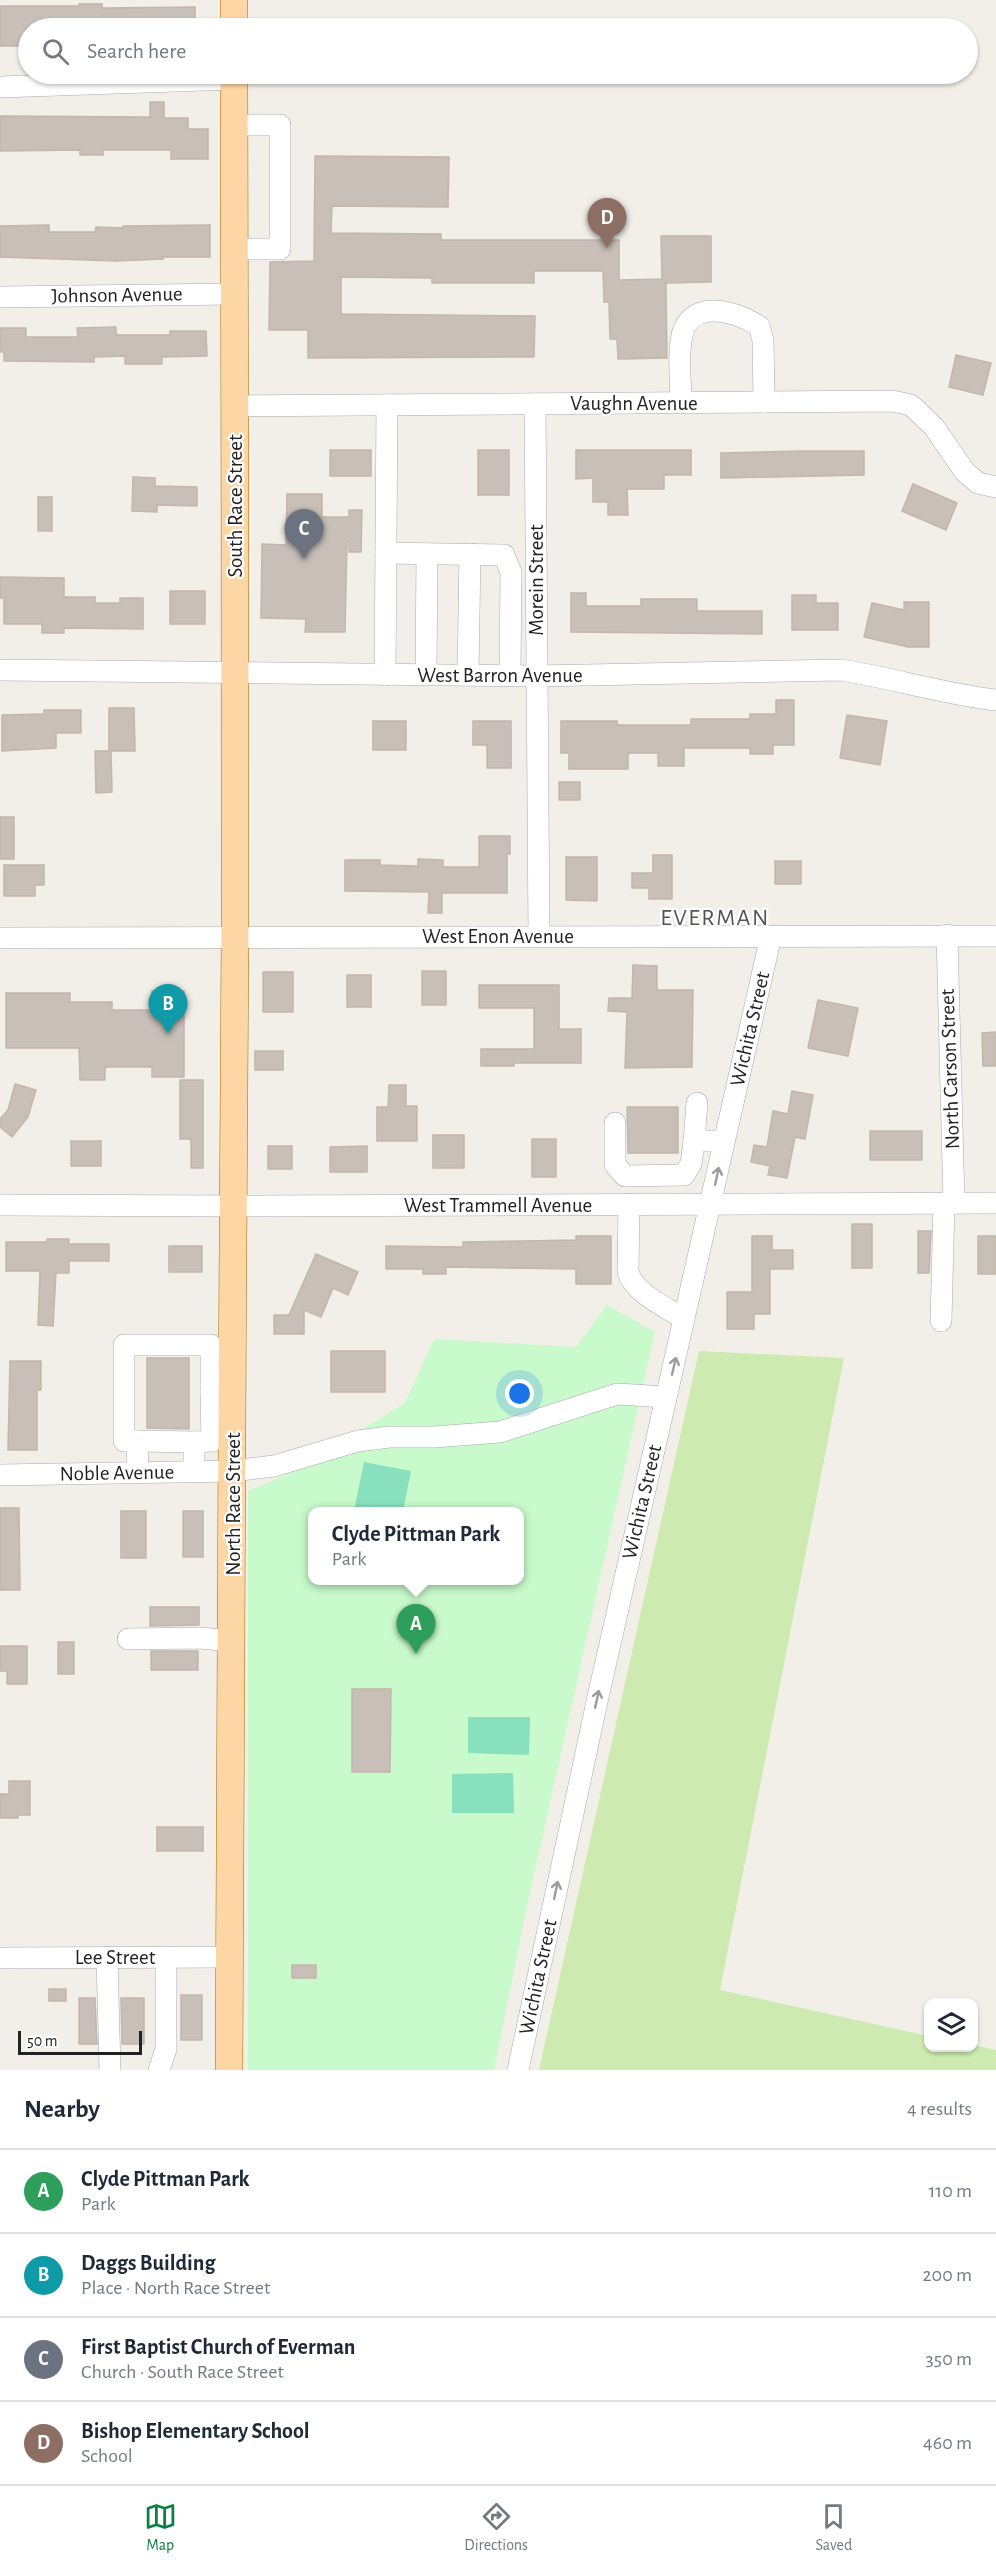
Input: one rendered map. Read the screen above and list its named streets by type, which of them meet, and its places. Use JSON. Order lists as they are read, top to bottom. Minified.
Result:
{"streets":{"main road":["South Race Street","North Race Street"],"street":["Johnson Avenue","Vaughn Avenue","Morein Street","West Barron Avenue","West Enon Avenue","Wichita Street","North Carson Street","West Trammell Avenue","Noble Avenue","Lee Street"]},"crossings":[["Johnson Avenue","South Race Street"],["Vaughn Avenue","South Race Street"],["Vaughn Avenue","Morein Street"],["South Race Street","West Barron Avenue"],["South Race Street","West Enon Avenue"],["South Race Street","North Race Street"],["Morein Street","West Barron Avenue"],["Morein Street","West Enon Avenue"],["West Enon Avenue","Wichita Street"],["West Enon Avenue","North Carson Street"],["West Enon Avenue","North Race Street"],["Wichita Street","West Trammell Avenue"],["Wichita Street","Noble Avenue"],["North Carson Street","West Trammell Avenue"],["West Trammell Avenue","North Race Street"],["Noble Avenue","North Race Street"],["North Race Street","Lee Street"]],"one_way":["Wichita Street"],"districts":["EVERMAN"],"scale_bar":"50 m","page":{"search":"Search here","pins":["D","C","B","A"],"popup":["Clyde Pittman Park","Park"],"scale":"50 m","heading":["Nearby","4 results"],"list":[{"mark":"A","name":"Clyde Pittman Park","note":"Park","value":"110 m"},{"mark":"B","name":"Daggs Building","note":"Place · North Race Street","value":"200 m"},{"mark":"C","name":"First Baptist Church of Everman","note":"Church · South Race Street","value":"350 m"},{"mark":"D","name":"Bishop Elementary School","note":"School","value":"460 m"}],"nav":["Map","Directions","Saved"]}}
